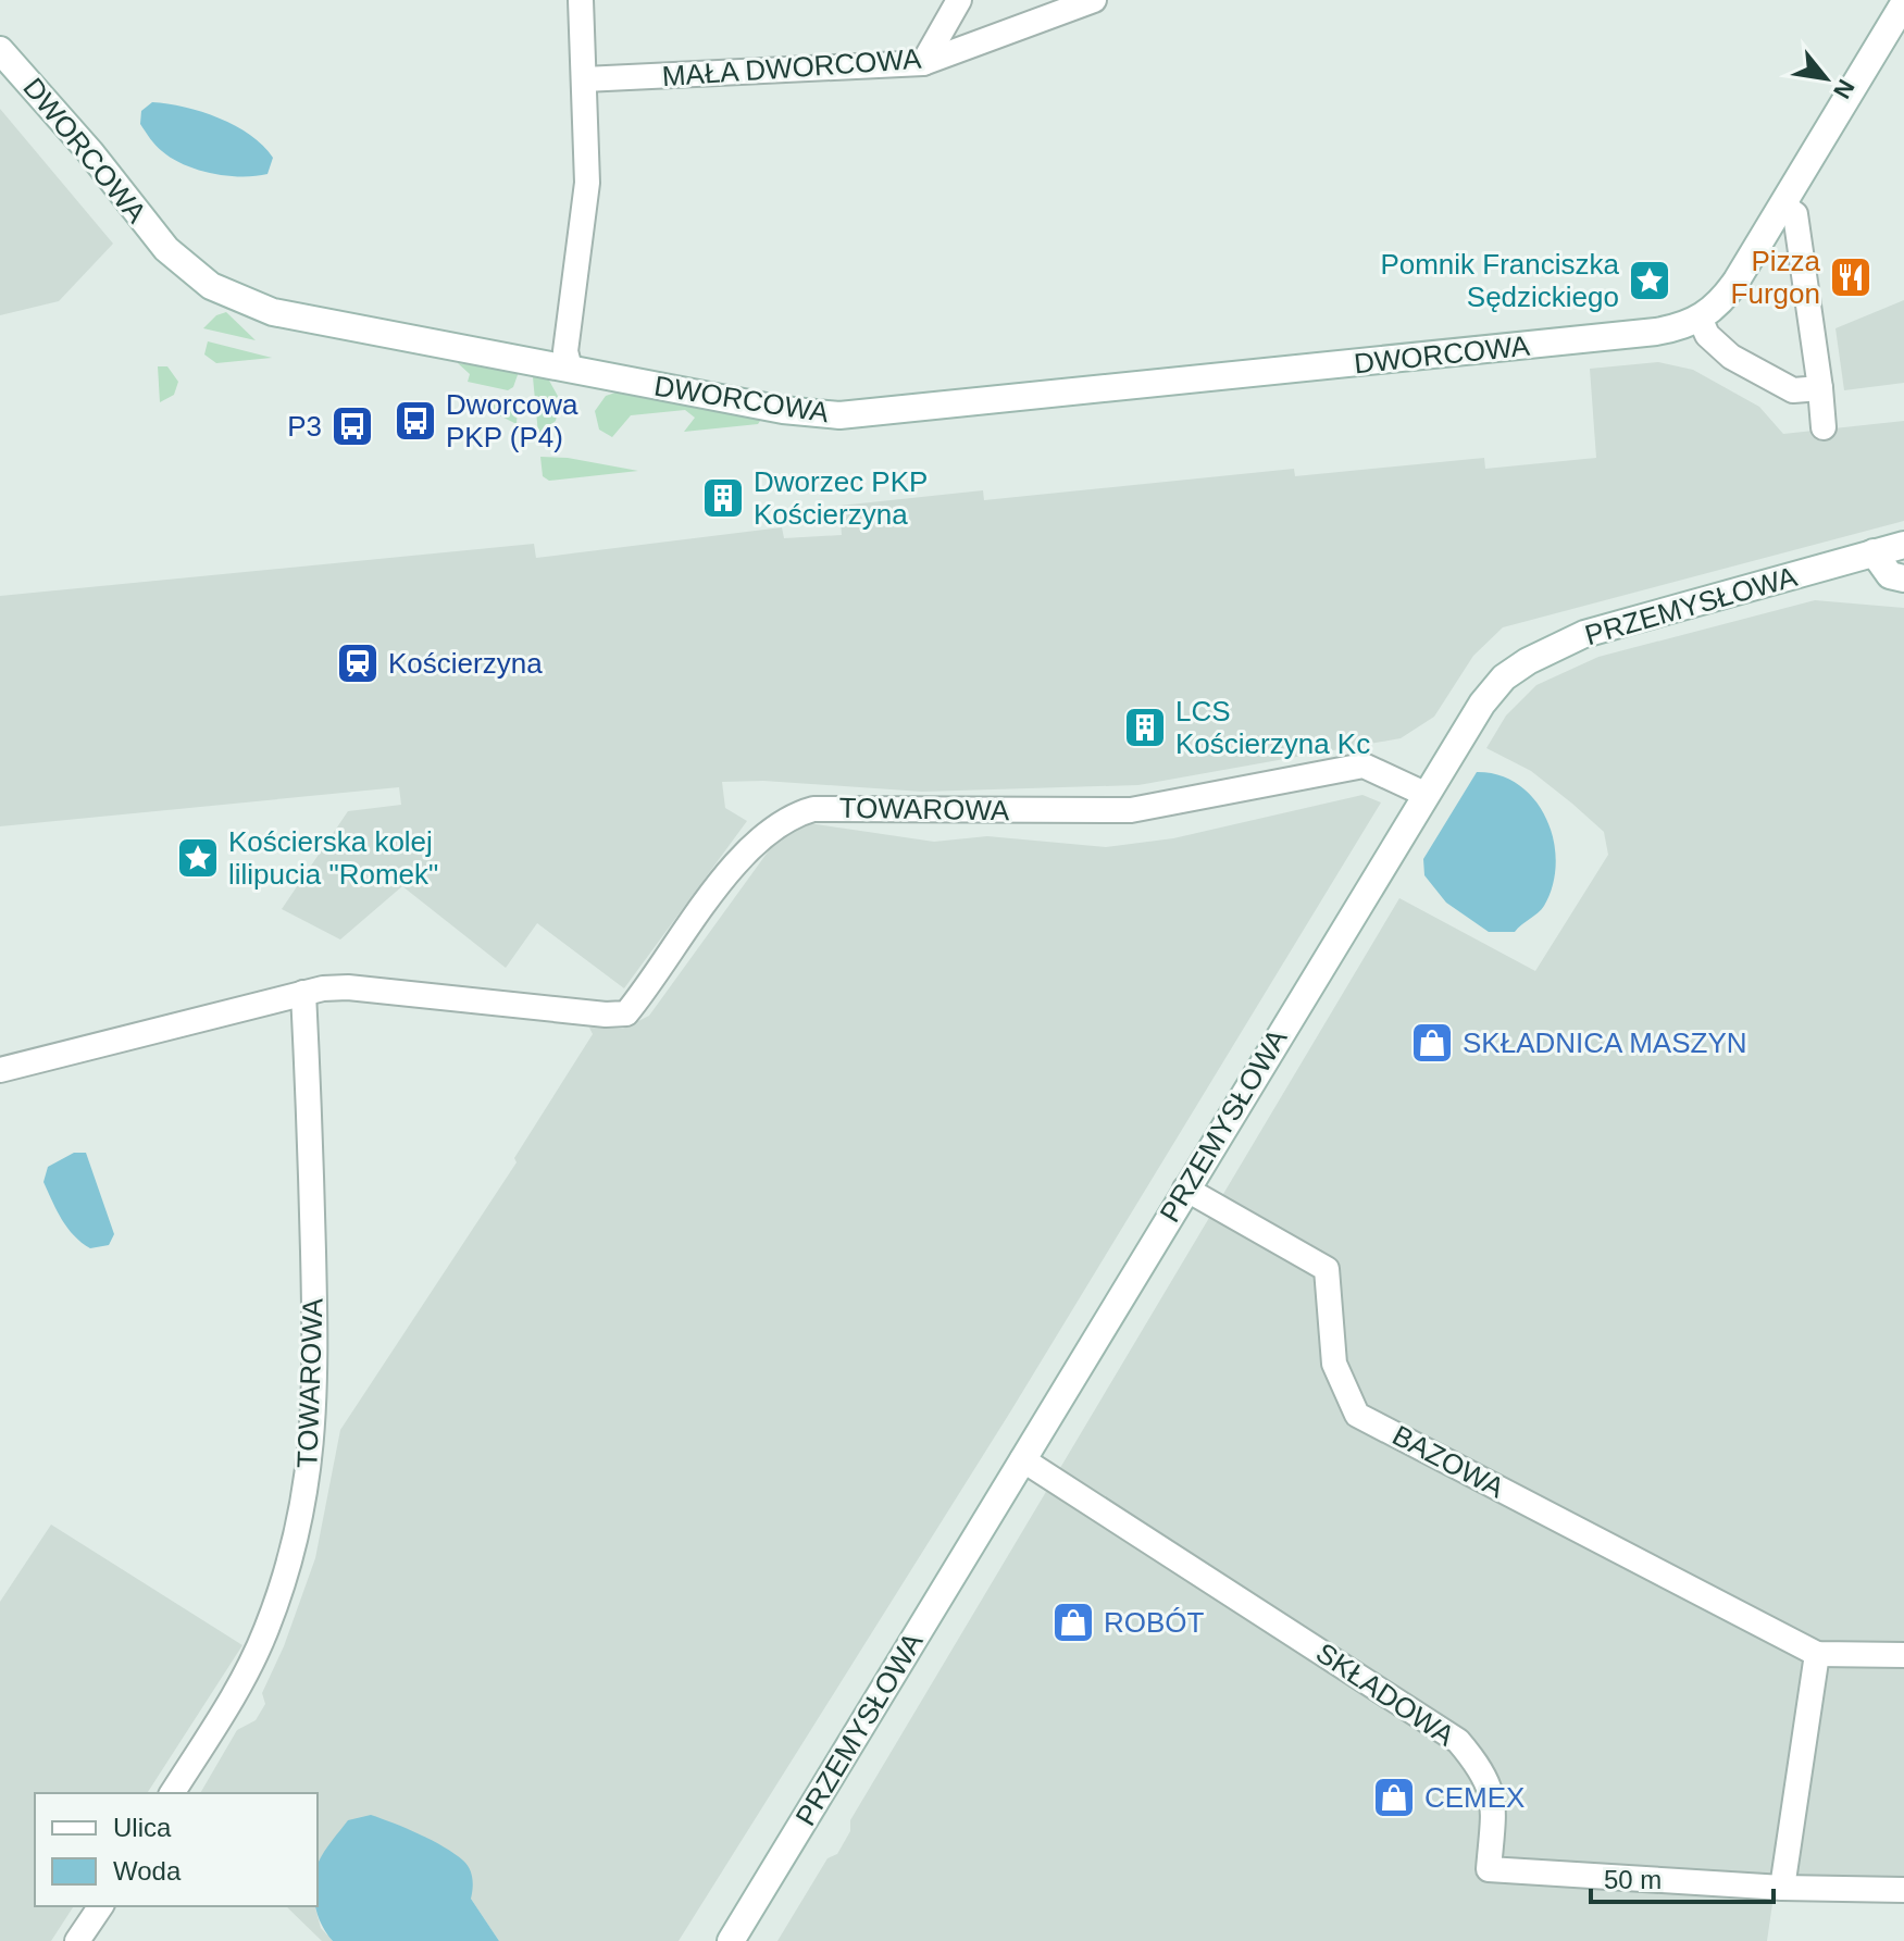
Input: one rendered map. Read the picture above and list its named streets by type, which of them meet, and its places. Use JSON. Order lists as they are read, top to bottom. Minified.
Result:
{"streets":{"street":["MAŁA DWORCOWA","DWORCOWA","PRZEMYSŁOWA","TOWAROWA","BAZOWA","SKŁADOWA"]},"crossings":[["PRZEMYSŁOWA","TOWAROWA"],["PRZEMYSŁOWA","BAZOWA"],["PRZEMYSŁOWA","SKŁADOWA"]],"places":{"restaurant":["Pizza Furgon"],"place":["Pomnik Franciszka Sędzickiego","Kościerska kolej lilipucia \"Romek\""],"bus stop":["Dworcowa PKP (P4)","P3"],"building":["Dworzec PKP Kościerzyna","LCS Kościerzyna Kc"],"station":["Kościerzyna"],"shop":["SKŁADNICA MASZYN","ROBÓT","СEMEX"]},"legend":["Ulica","Woda"],"scale_bar":"50 m","north":"bottom right"}
